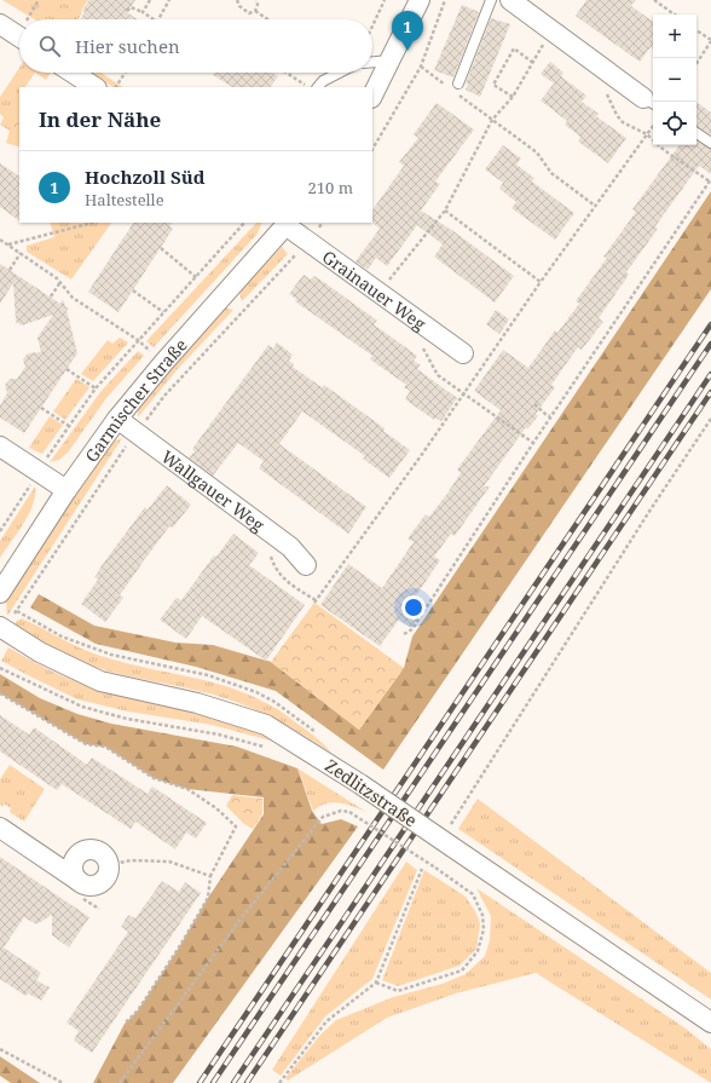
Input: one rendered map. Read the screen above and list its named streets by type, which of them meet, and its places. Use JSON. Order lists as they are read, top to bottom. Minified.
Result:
{"streets":{"street":["Grainauer Weg","Garmischer Straße","Wallgauer Weg","Zedlitzstraße"]},"crossings":[["Grainauer Weg","Garmischer Straße"],["Garmischer Straße","Wallgauer Weg"]],"page":{"pins":"1","map_buttons":["+","−"],"search":"Hier suchen","heading":"In der Nähe","list":[{"mark":"1","name":"Hochzoll Süd","note":"Haltestelle","value":"210 m"}]}}
